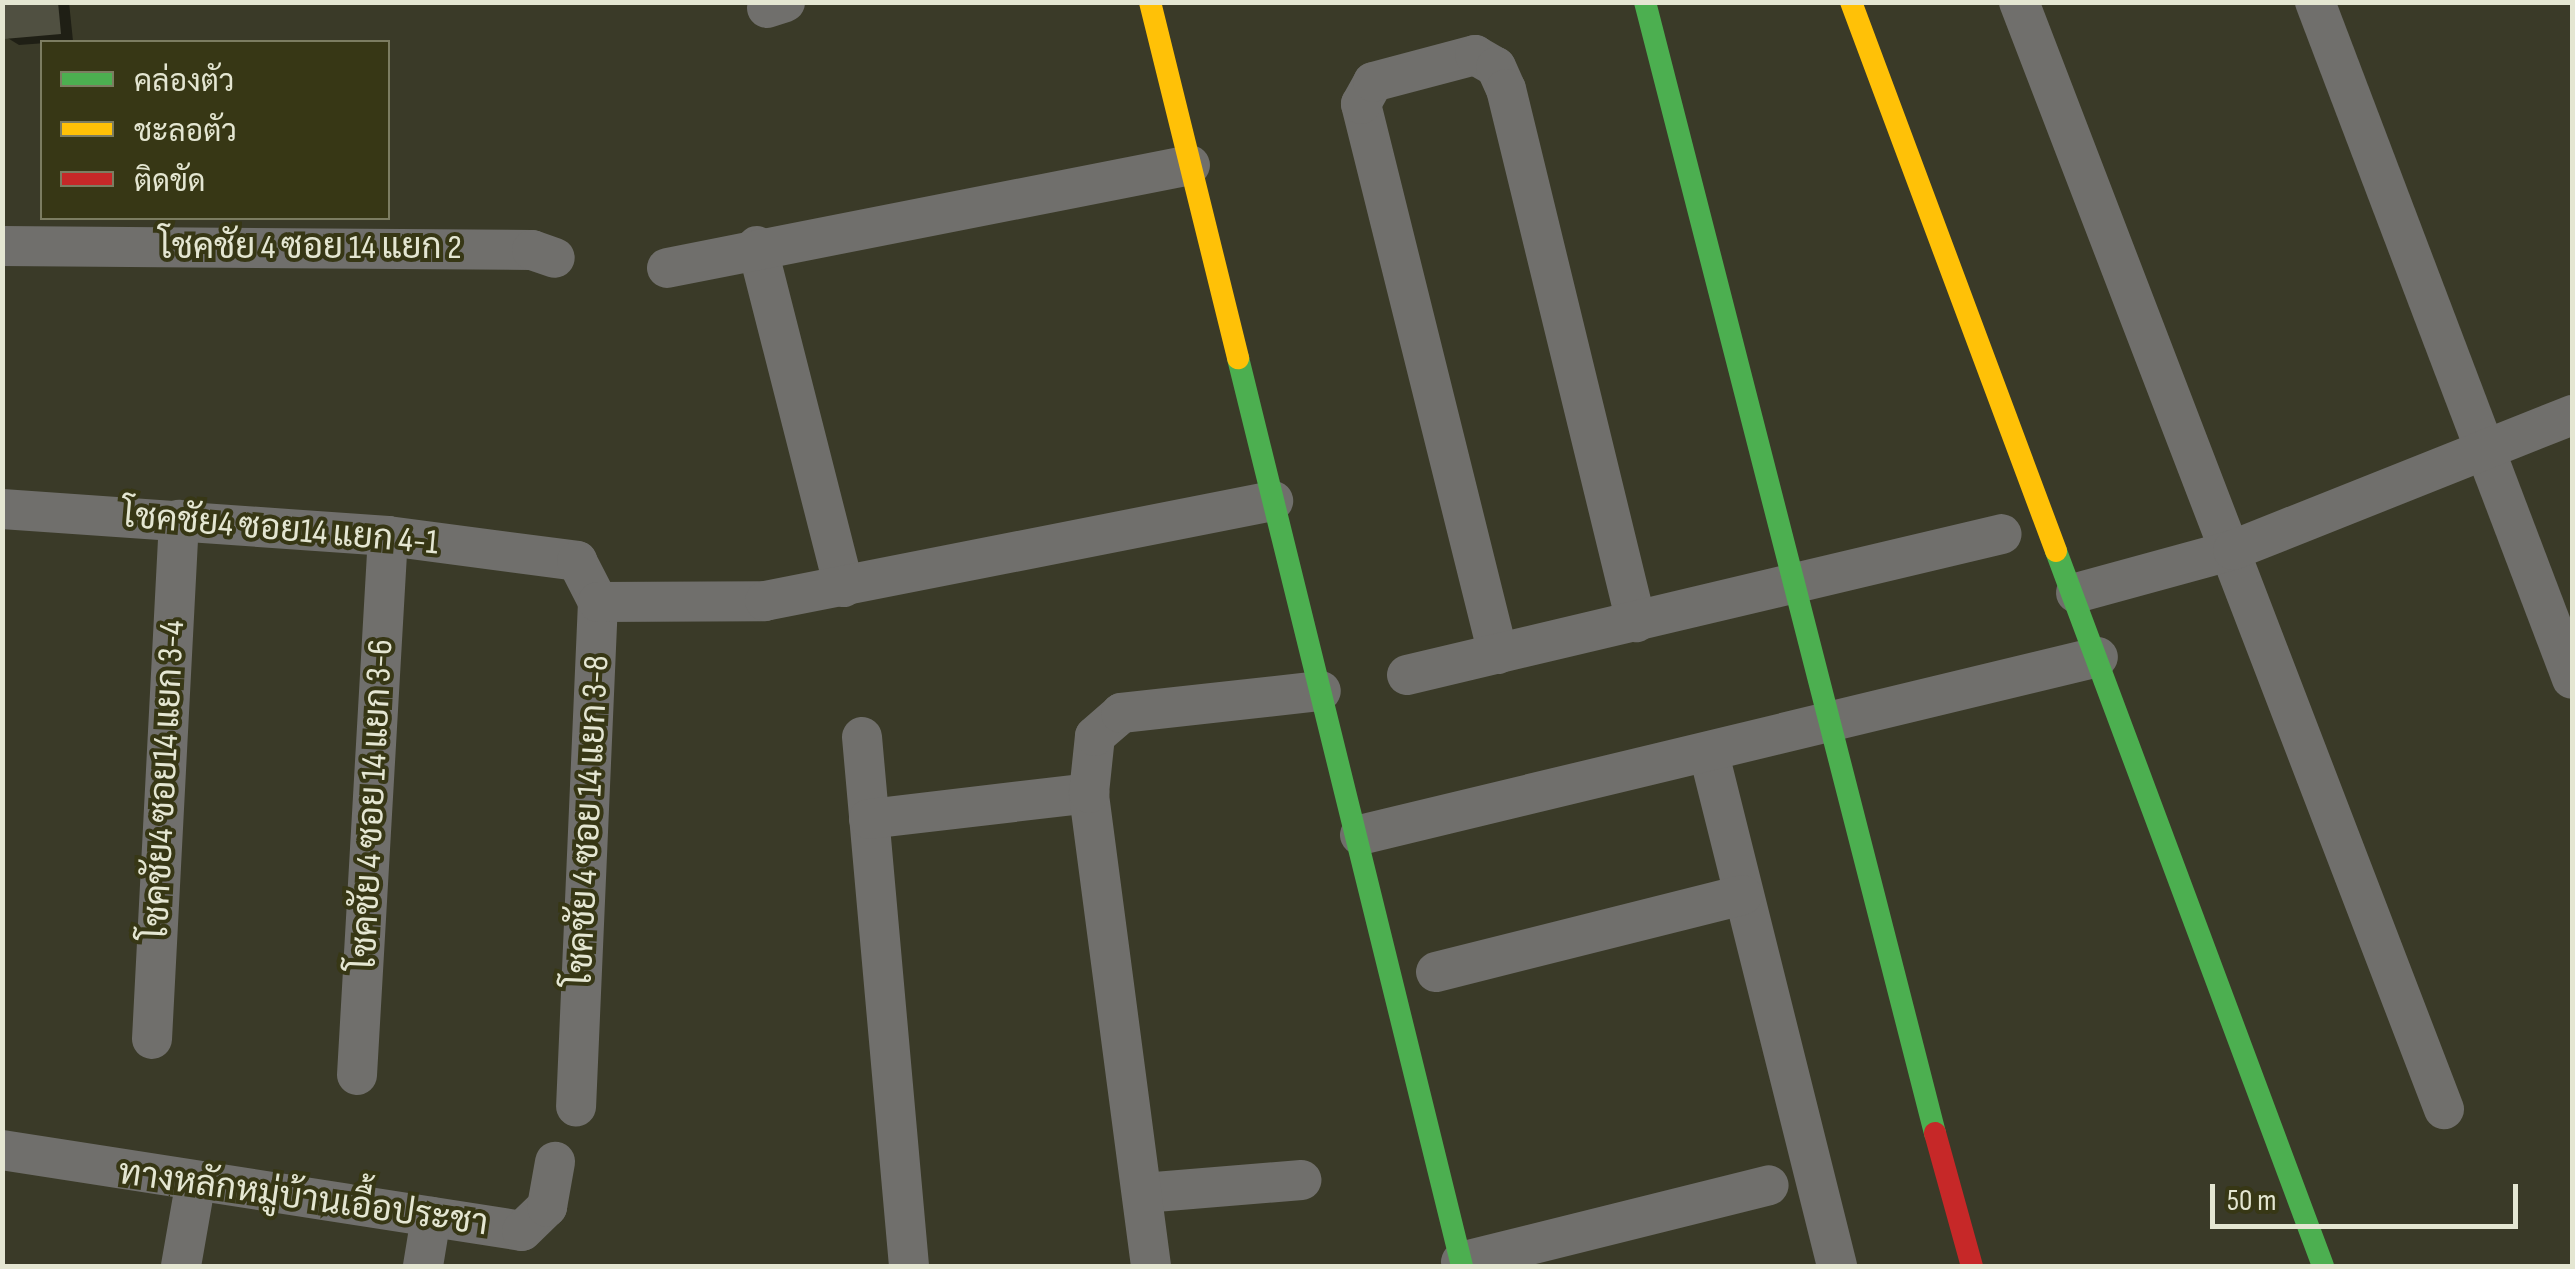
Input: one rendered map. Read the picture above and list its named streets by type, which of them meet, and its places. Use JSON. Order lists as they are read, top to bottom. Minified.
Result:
{"streets":{"street":["โชคชัย 4 ซอย 14 แยก 2","โชคชัย4 ซอย14 แยก 4-1","โชคชัย4 ซอย14 แยก 3-4","โชคชัย 4 ซอย 14 แยก 3-6","โชคชัย 4 ซอย 14 แยก 3-8","ทางหลักหมู่บ้านเอื้อประชา"]},"crossings":[["โชคชัย4 ซอย14 แยก 4-1","โชคชัย4 ซอย14 แยก 3-4"],["โชคชัย4 ซอย14 แยก 4-1","โชคชัย 4 ซอย 14 แยก 3-6"],["โชคชัย4 ซอย14 แยก 4-1","โชคชัย 4 ซอย 14 แยก 3-8"]],"legend":["คล่องตัว","ชะลอตัว","ติดขัด"],"scale_bar":"50 m"}
